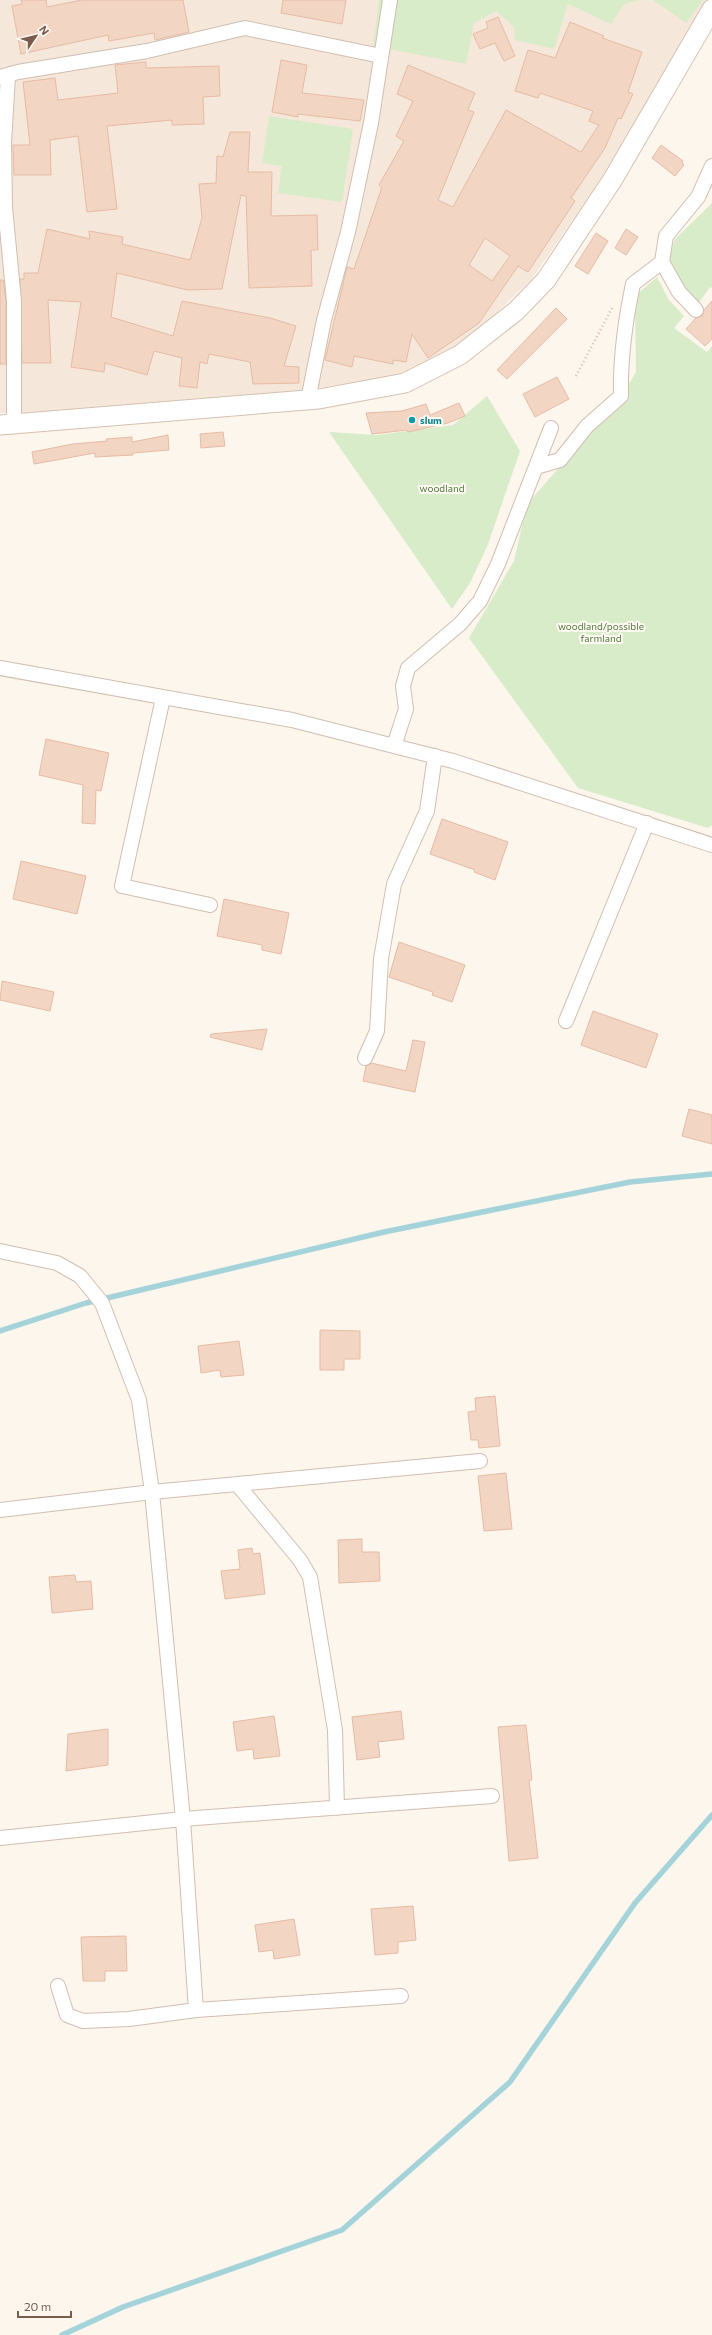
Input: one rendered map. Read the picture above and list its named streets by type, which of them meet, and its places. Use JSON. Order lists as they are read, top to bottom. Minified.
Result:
{"parks":["woodland","woodland/possible farmland"],"places":["slum"],"scale_bar":"20 m","north":"top right"}
